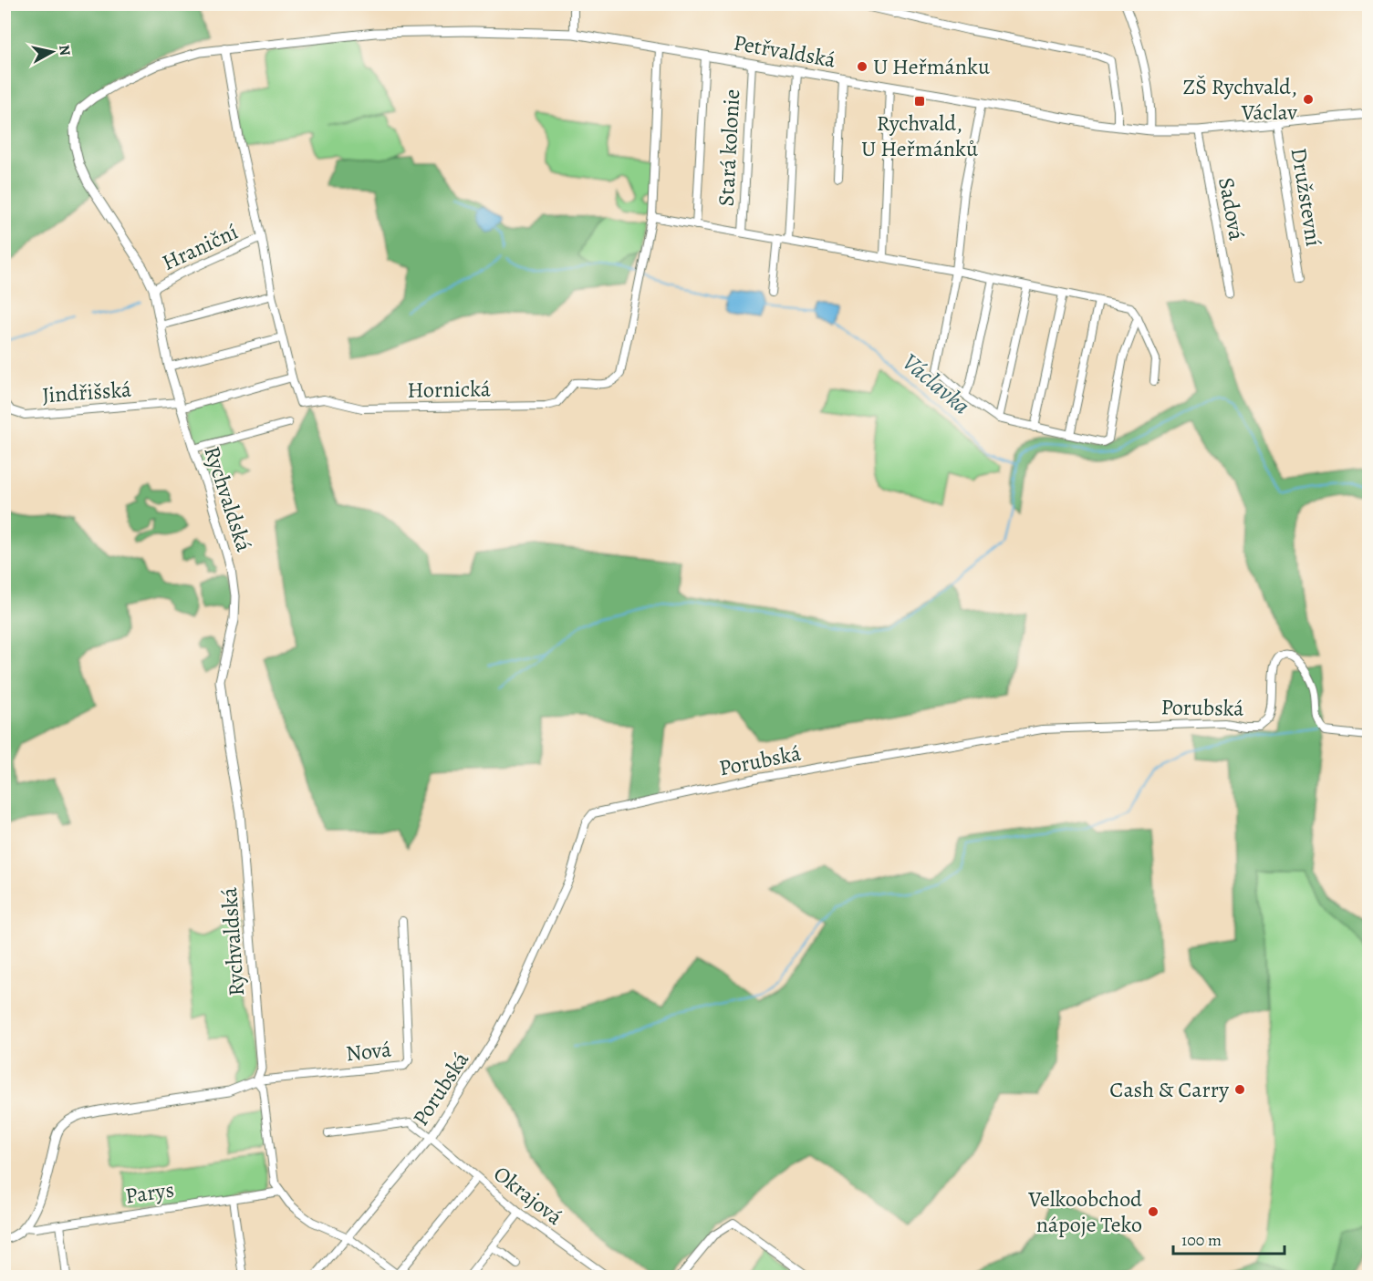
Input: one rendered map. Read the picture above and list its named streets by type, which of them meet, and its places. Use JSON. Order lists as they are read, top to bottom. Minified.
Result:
{"streets":{"street":["Petřvaldská","Stará kolonie","Družstevní","Sadová","Hraniční","Hornická","Jindřišská","Rychvaldská","Porubská","Nová","Parys","Okrajová"]},"crossings":[["Petřvaldská","Stará kolonie"],["Petřvaldská","Družstevní"],["Petřvaldská","Sadová"],["Petřvaldská","Hornická"],["Petřvaldská","Rychvaldská"],["Hraniční","Hornická"],["Hraniční","Rychvaldská"],["Hornická","Jindřišská"],["Hornická","Rychvaldská"],["Jindřišská","Rychvaldská"],["Rychvaldská","Porubská"],["Rychvaldská","Nová"],["Rychvaldská","Parys"],["Porubská","Okrajová"]],"water":["Václavka"],"places":{"other":["U Heřmánku","ZŠ Rychvald, Václav","Cash & Carry","Velkoobchod nápoje Teko"],"transit":["Rychvald, U Heřmánků"]},"scale_bar":"100 m","north":"right"}
